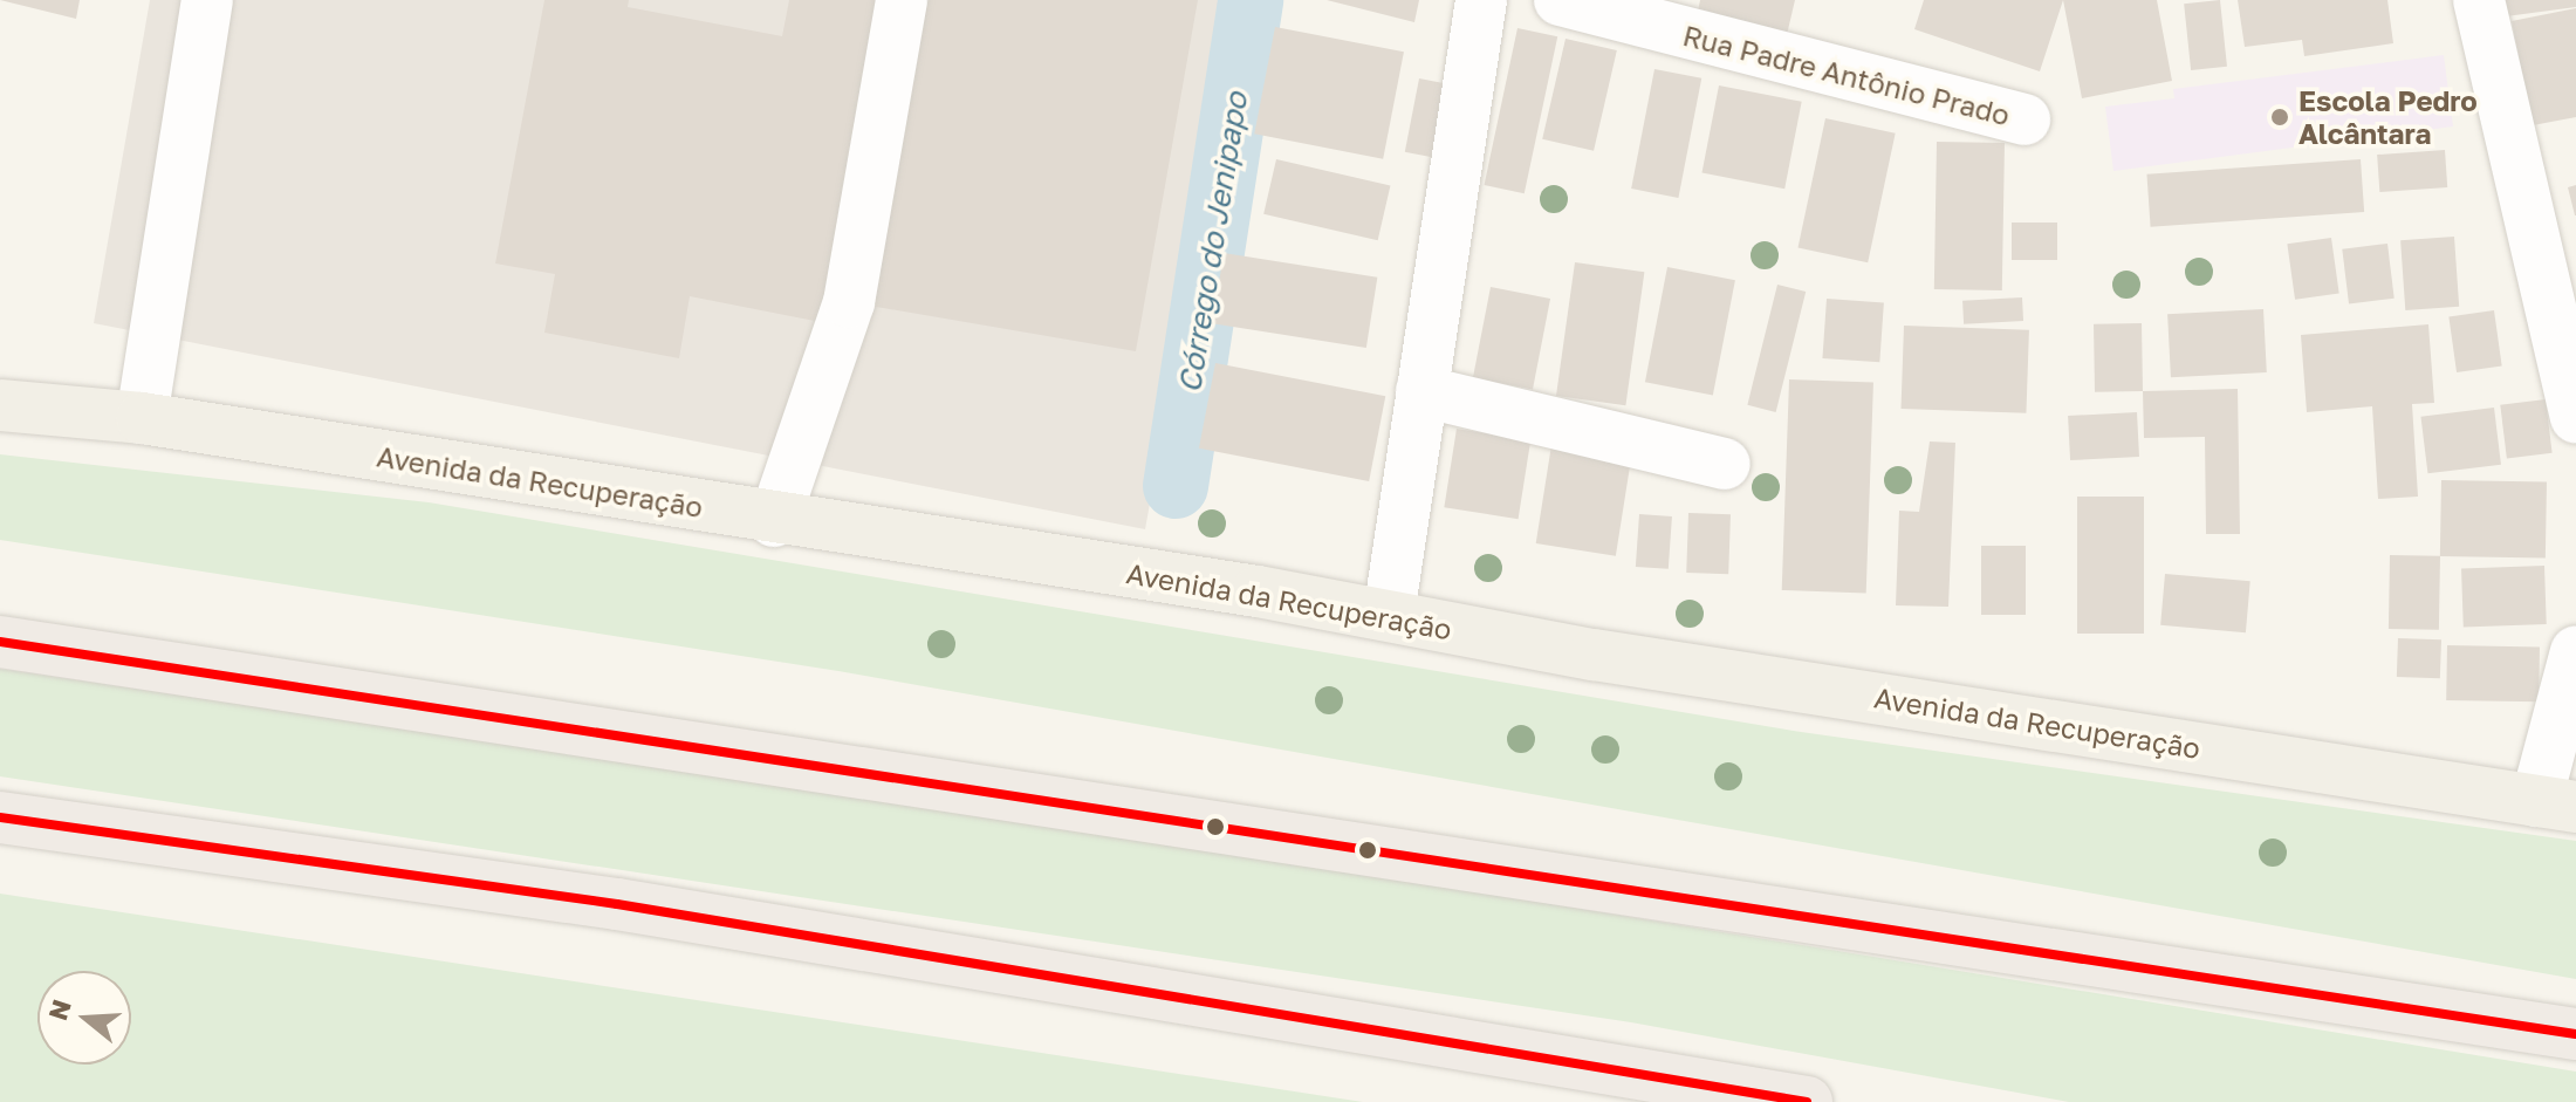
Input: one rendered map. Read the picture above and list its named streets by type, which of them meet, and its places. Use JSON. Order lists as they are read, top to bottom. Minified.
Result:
{"streets":{"main road":["Avenida da Recuperação"],"street":["Rua Padre Antônio Prado"]},"water":["Córrego do Jenipapo"],"places":["Escola Pedro Alcântara"],"north":"left"}
